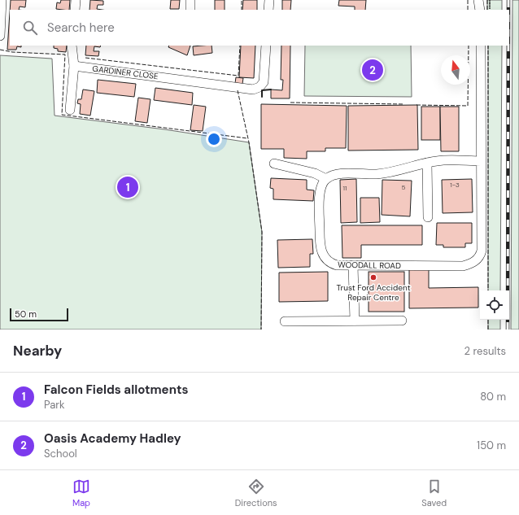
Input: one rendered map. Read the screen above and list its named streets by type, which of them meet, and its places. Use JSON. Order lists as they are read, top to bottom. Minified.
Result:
{"streets":{"street":["GARDINER CLOSE","WOODALL ROAD"]},"places":["Trust Ford Accident Repair Centre"],"house_numbers":["1-3","5","11"],"scale_bar":"50 m","north":"top","page":{"search":"Search here","pins":["2","1"],"scale":"50 m","heading":["Nearby","2 results"],"list":[{"mark":"1","name":"Falcon Fields allotments","note":"Park","value":"80 m"},{"mark":"2","name":"Oasis Academy Hadley","note":"School","value":"150 m"}],"nav":["Map","Directions","Saved"]}}
